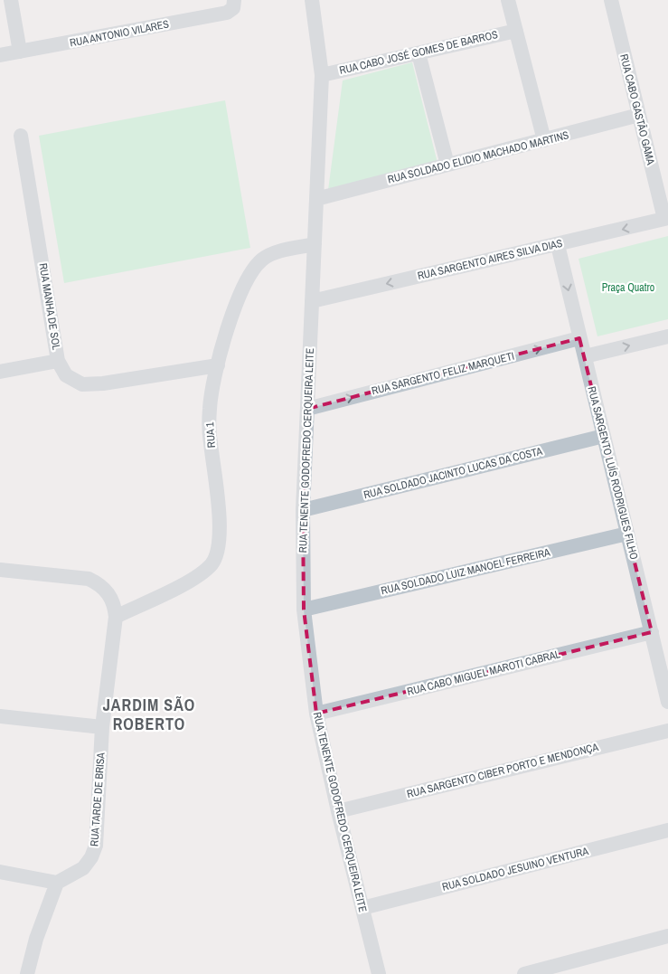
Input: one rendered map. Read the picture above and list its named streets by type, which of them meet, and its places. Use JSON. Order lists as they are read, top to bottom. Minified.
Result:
{"streets":{"street":["RUA ANTONIO VILARES","RUA CABO JOSÉ GOMES DE BARROS","RUA CABO GASTÃO GAMA","RUA SOLDADO ELIDIO MACHADO MARTINS","RUA SARGENTO AIRES SILVA DIAS","RUA MANHA DE SOL","RUA SARGENTO FELIZ MARQUETI","RUA 1","RUA TENENTE GODOFREDO CERQUEIRA LEITE","RUA SOLDADO JACINTO LUCAS DA COSTA","RUA SARGENTO LUÍS RODRIGUES FILHO","RUA SOLDADO LUIZ MANOEL FERREIRA","RUA CABO MIGUEL MAROTI CABRAL","RUA SARGENTO CIBER PORTO E MENDONÇA","RUA TARDE DE BRISA","RUA SOLDADO JESUINO VENTURA"]},"crossings":[["RUA CABO JOSÉ GOMES DE BARROS","RUA TENENTE GODOFREDO CERQUEIRA LEITE"],["RUA CABO GASTÃO GAMA","RUA SOLDADO ELIDIO MACHADO MARTINS"],["RUA CABO GASTÃO GAMA","RUA SARGENTO AIRES SILVA DIAS"],["RUA SOLDADO ELIDIO MACHADO MARTINS","RUA TENENTE GODOFREDO CERQUEIRA LEITE"],["RUA SARGENTO AIRES SILVA DIAS","RUA TENENTE GODOFREDO CERQUEIRA LEITE"],["RUA SARGENTO AIRES SILVA DIAS","RUA SARGENTO LUÍS RODRIGUES FILHO"],["RUA MANHA DE SOL","RUA 1"],["RUA SARGENTO FELIZ MARQUETI","RUA TENENTE GODOFREDO CERQUEIRA LEITE"],["RUA SARGENTO FELIZ MARQUETI","RUA SARGENTO LUÍS RODRIGUES FILHO"],["RUA 1","RUA TENENTE GODOFREDO CERQUEIRA LEITE"],["RUA 1","RUA TARDE DE BRISA"],["RUA TENENTE GODOFREDO CERQUEIRA LEITE","RUA SOLDADO JACINTO LUCAS DA COSTA"],["RUA TENENTE GODOFREDO CERQUEIRA LEITE","RUA SOLDADO LUIZ MANOEL FERREIRA"],["RUA TENENTE GODOFREDO CERQUEIRA LEITE","RUA CABO MIGUEL MAROTI CABRAL"],["RUA TENENTE GODOFREDO CERQUEIRA LEITE","RUA SARGENTO CIBER PORTO E MENDONÇA"],["RUA TENENTE GODOFREDO CERQUEIRA LEITE","RUA SOLDADO JESUINO VENTURA"],["RUA SOLDADO JACINTO LUCAS DA COSTA","RUA SARGENTO LUÍS RODRIGUES FILHO"],["RUA SARGENTO LUÍS RODRIGUES FILHO","RUA SOLDADO LUIZ MANOEL FERREIRA"],["RUA SARGENTO LUÍS RODRIGUES FILHO","RUA CABO MIGUEL MAROTI CABRAL"]],"one_way":["RUA SARGENTO AIRES SILVA DIAS","RUA SARGENTO FELIZ MARQUETI"],"districts":["JARDIM SÃO ROBERTO"],"parks":["Praça Quatro"]}
